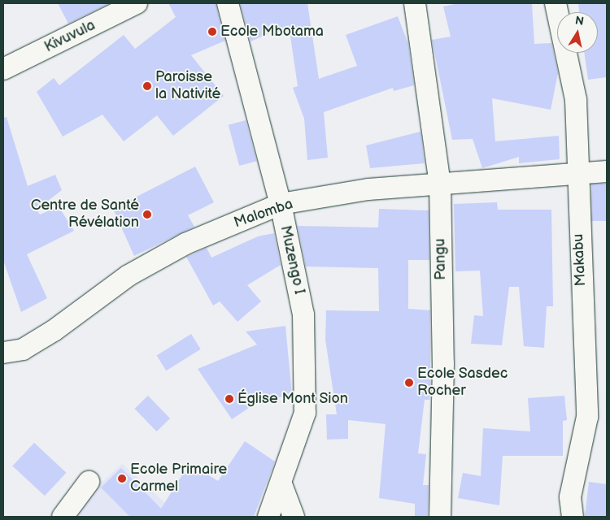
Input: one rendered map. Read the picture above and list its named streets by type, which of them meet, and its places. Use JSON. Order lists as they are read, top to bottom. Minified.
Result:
{"streets":{"street":["Kivuvula","Malomba","Pangu","Muzengo I","Makabu"]},"crossings":[["Malomba","Pangu"],["Malomba","Muzengo I"],["Malomba","Makabu"]],"places":["Ecole Mbotama","Paroisse la Nativité","Centre de Santé Révélation","Ecole Sasdec Rocher","Église Mont Sion","Ecole Primaire Carmel"],"north":"top"}
